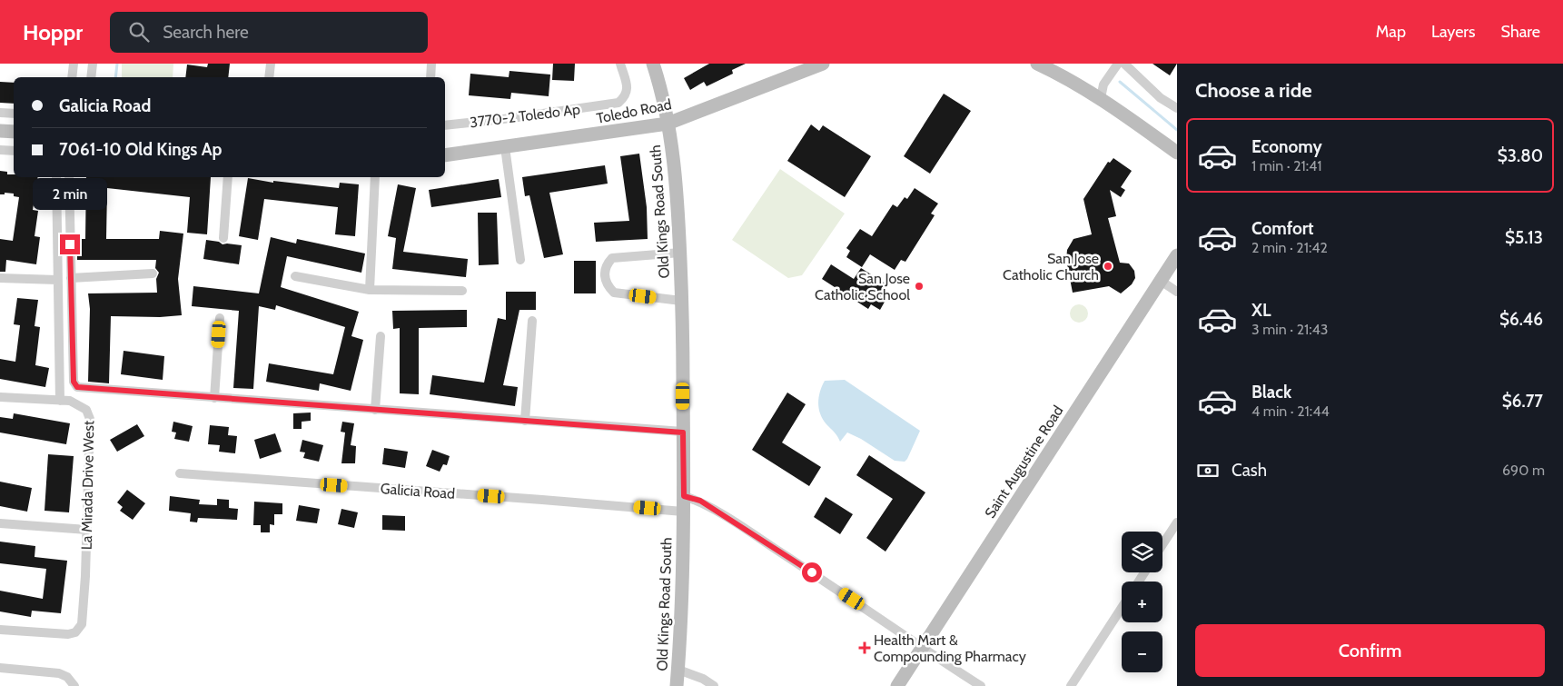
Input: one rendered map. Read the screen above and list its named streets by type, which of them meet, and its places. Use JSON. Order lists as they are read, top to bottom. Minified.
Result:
{"streets":{"street":["Toledo Road","3770-2 Toledo Ap","Old Kings Road South","Saint Augustine Road","La Mirada Drive West","Galicia Road"]},"crossings":[["Toledo Road","Old Kings Road South"],["Old Kings Road South","Galicia Road"]],"places":{"other":["San Jose Catholic Church","San Jose Catholic School"],"health":["Health Mart & Compounding Pharmacy"]},"page":{"header":"Hoppr","search":"Search here","nav":["Map","Layers","Share"],"heading":"Choose a ride","banner":["Galicia Road","7061-10 Old Kings Ap"],"list":[{"name":"Economy","note":"1 min · 21:41","value":"$3.80"},{"name":"Comfort","note":"2 min · 21:42","value":"$5.13"},{"name":"XL","note":"3 min · 21:43","value":"$6.46"},{"name":"Black","note":"4 min · 21:44","value":"$6.77"}],"bubble":"2 min","pay":["Cash","690 m"],"map_buttons":["+","−"],"buttons":"Confirm"}}
